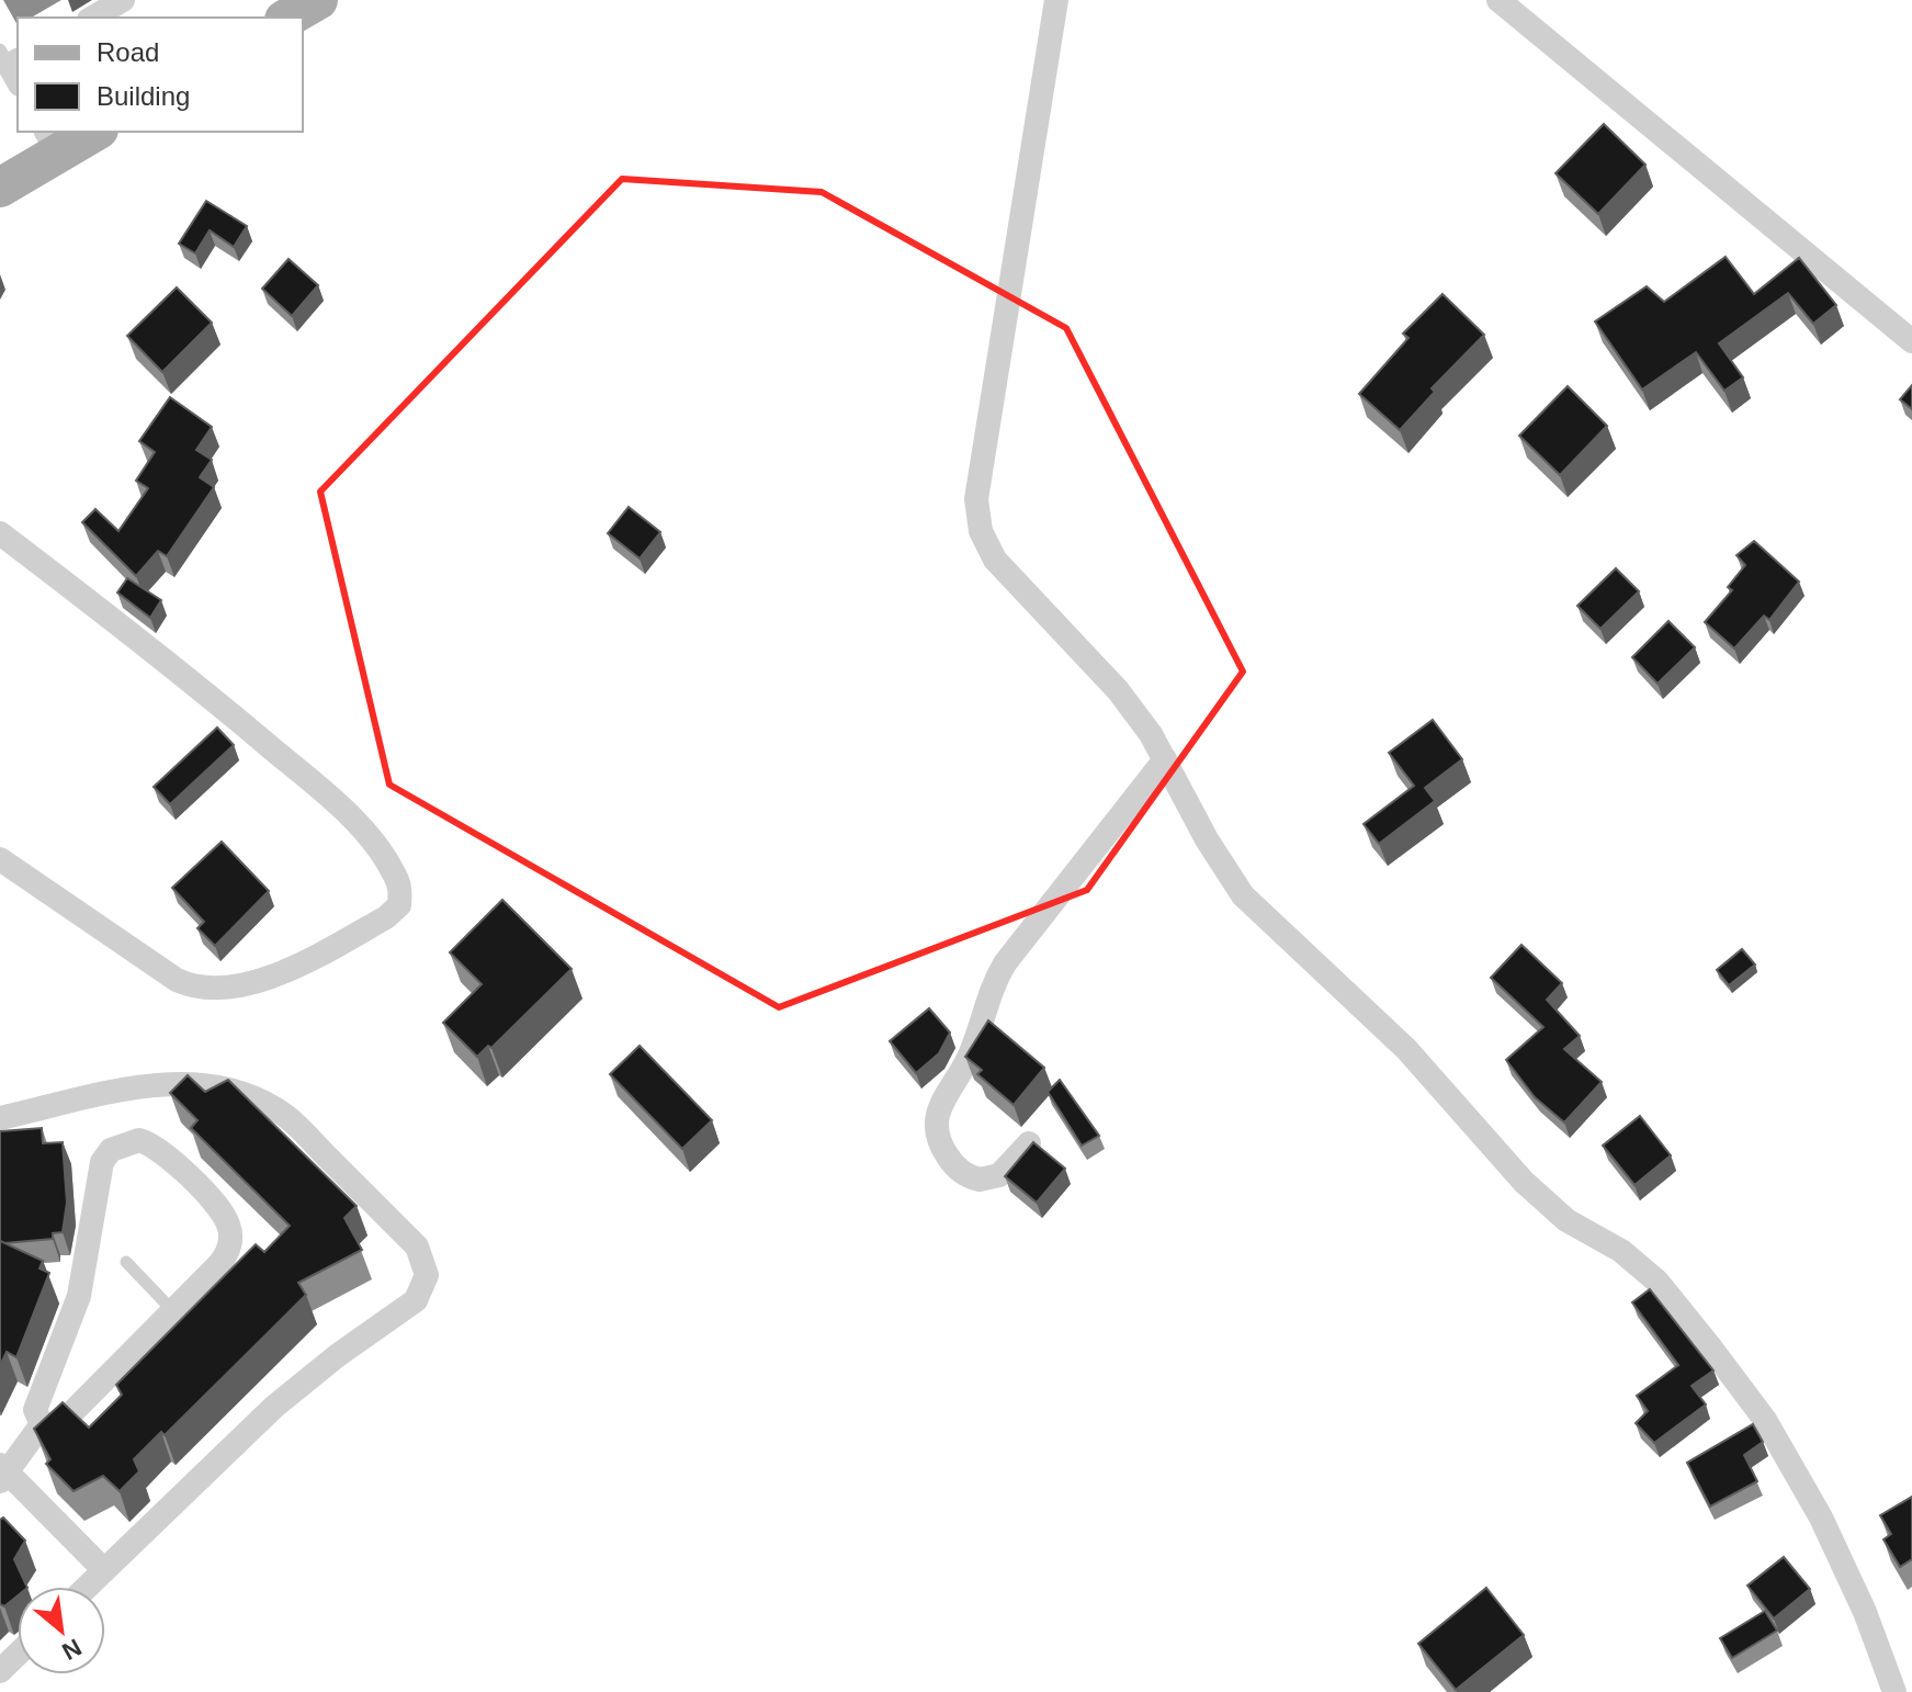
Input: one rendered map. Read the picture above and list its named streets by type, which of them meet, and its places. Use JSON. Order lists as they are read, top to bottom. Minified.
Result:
{"legend":["Road","Building"],"north":"bottom right"}
